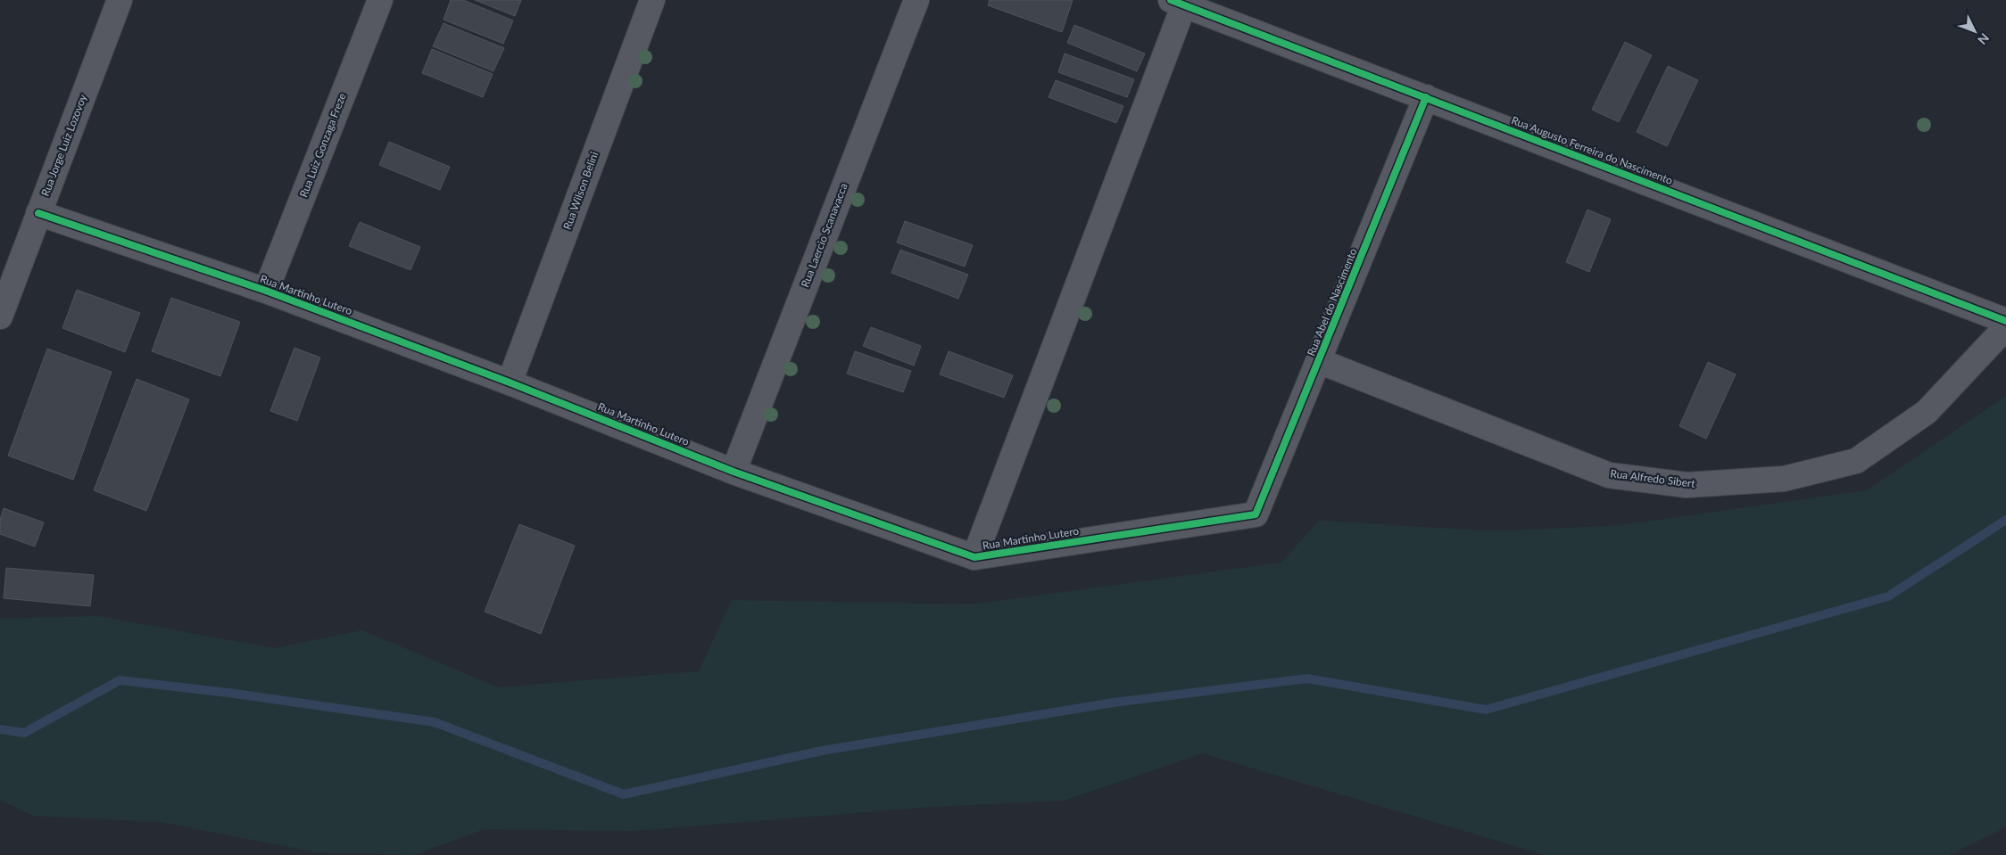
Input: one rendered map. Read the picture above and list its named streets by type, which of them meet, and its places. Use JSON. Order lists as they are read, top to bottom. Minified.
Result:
{"streets":{"street":["Rua Jorge Luiz Lozovoy","Rua Luiz Gonzaga Freze","Rua Augusto Ferreira do Nascimento","Rua Wilson Belini","Rua Laercio Scanavacca","Rua Martinho Lutero","Rua Abel do Nascimento","Rua Alfredo Sibert"]},"crossings":[["Rua Jorge Luiz Lozovoy","Rua Martinho Lutero"],["Rua Luiz Gonzaga Freze","Rua Martinho Lutero"],["Rua Augusto Ferreira do Nascimento","Rua Abel do Nascimento"],["Rua Wilson Belini","Rua Martinho Lutero"],["Rua Laercio Scanavacca","Rua Martinho Lutero"],["Rua Martinho Lutero","Rua Abel do Nascimento"],["Rua Abel do Nascimento","Rua Alfredo Sibert"]],"north":"bottom right"}
